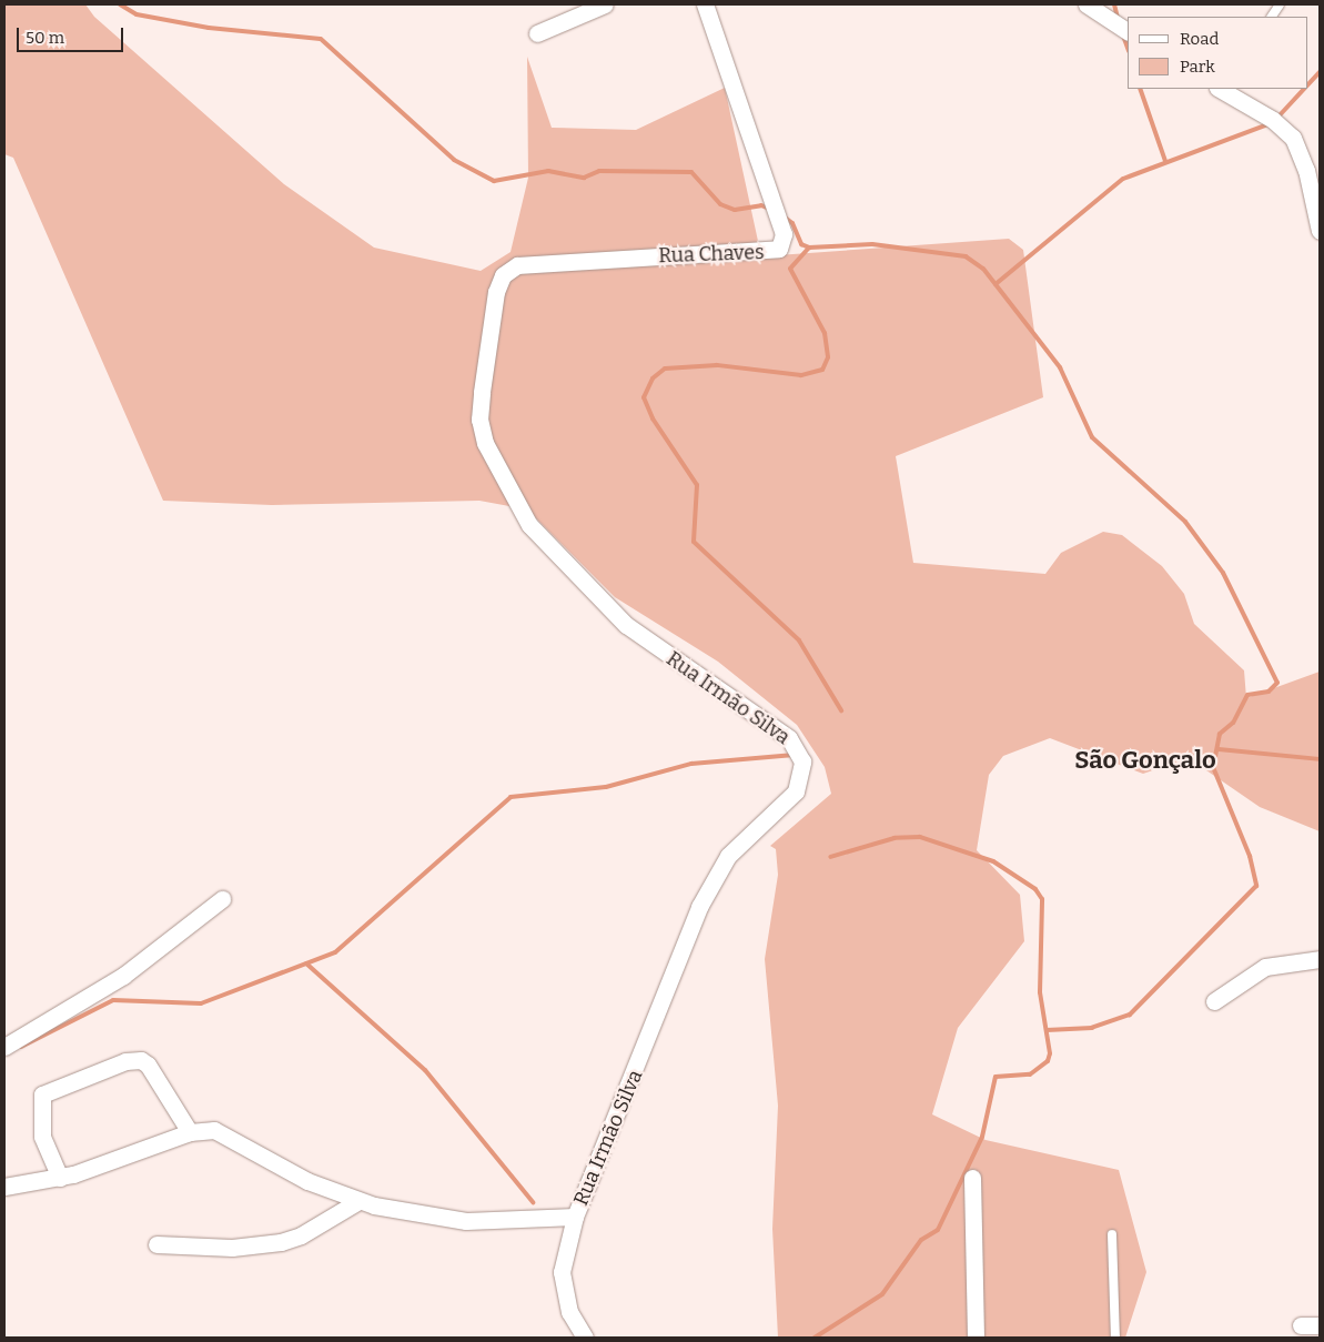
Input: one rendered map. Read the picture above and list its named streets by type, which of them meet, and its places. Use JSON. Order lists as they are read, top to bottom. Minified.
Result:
{"streets":{"street":["Rua Chaves","Rua Irmão Silva"]},"crossings":[["Rua Chaves","Rua Irmão Silva"]],"districts":["São Gonçalo"],"legend":["Road","Park"],"scale_bar":"50 m"}
